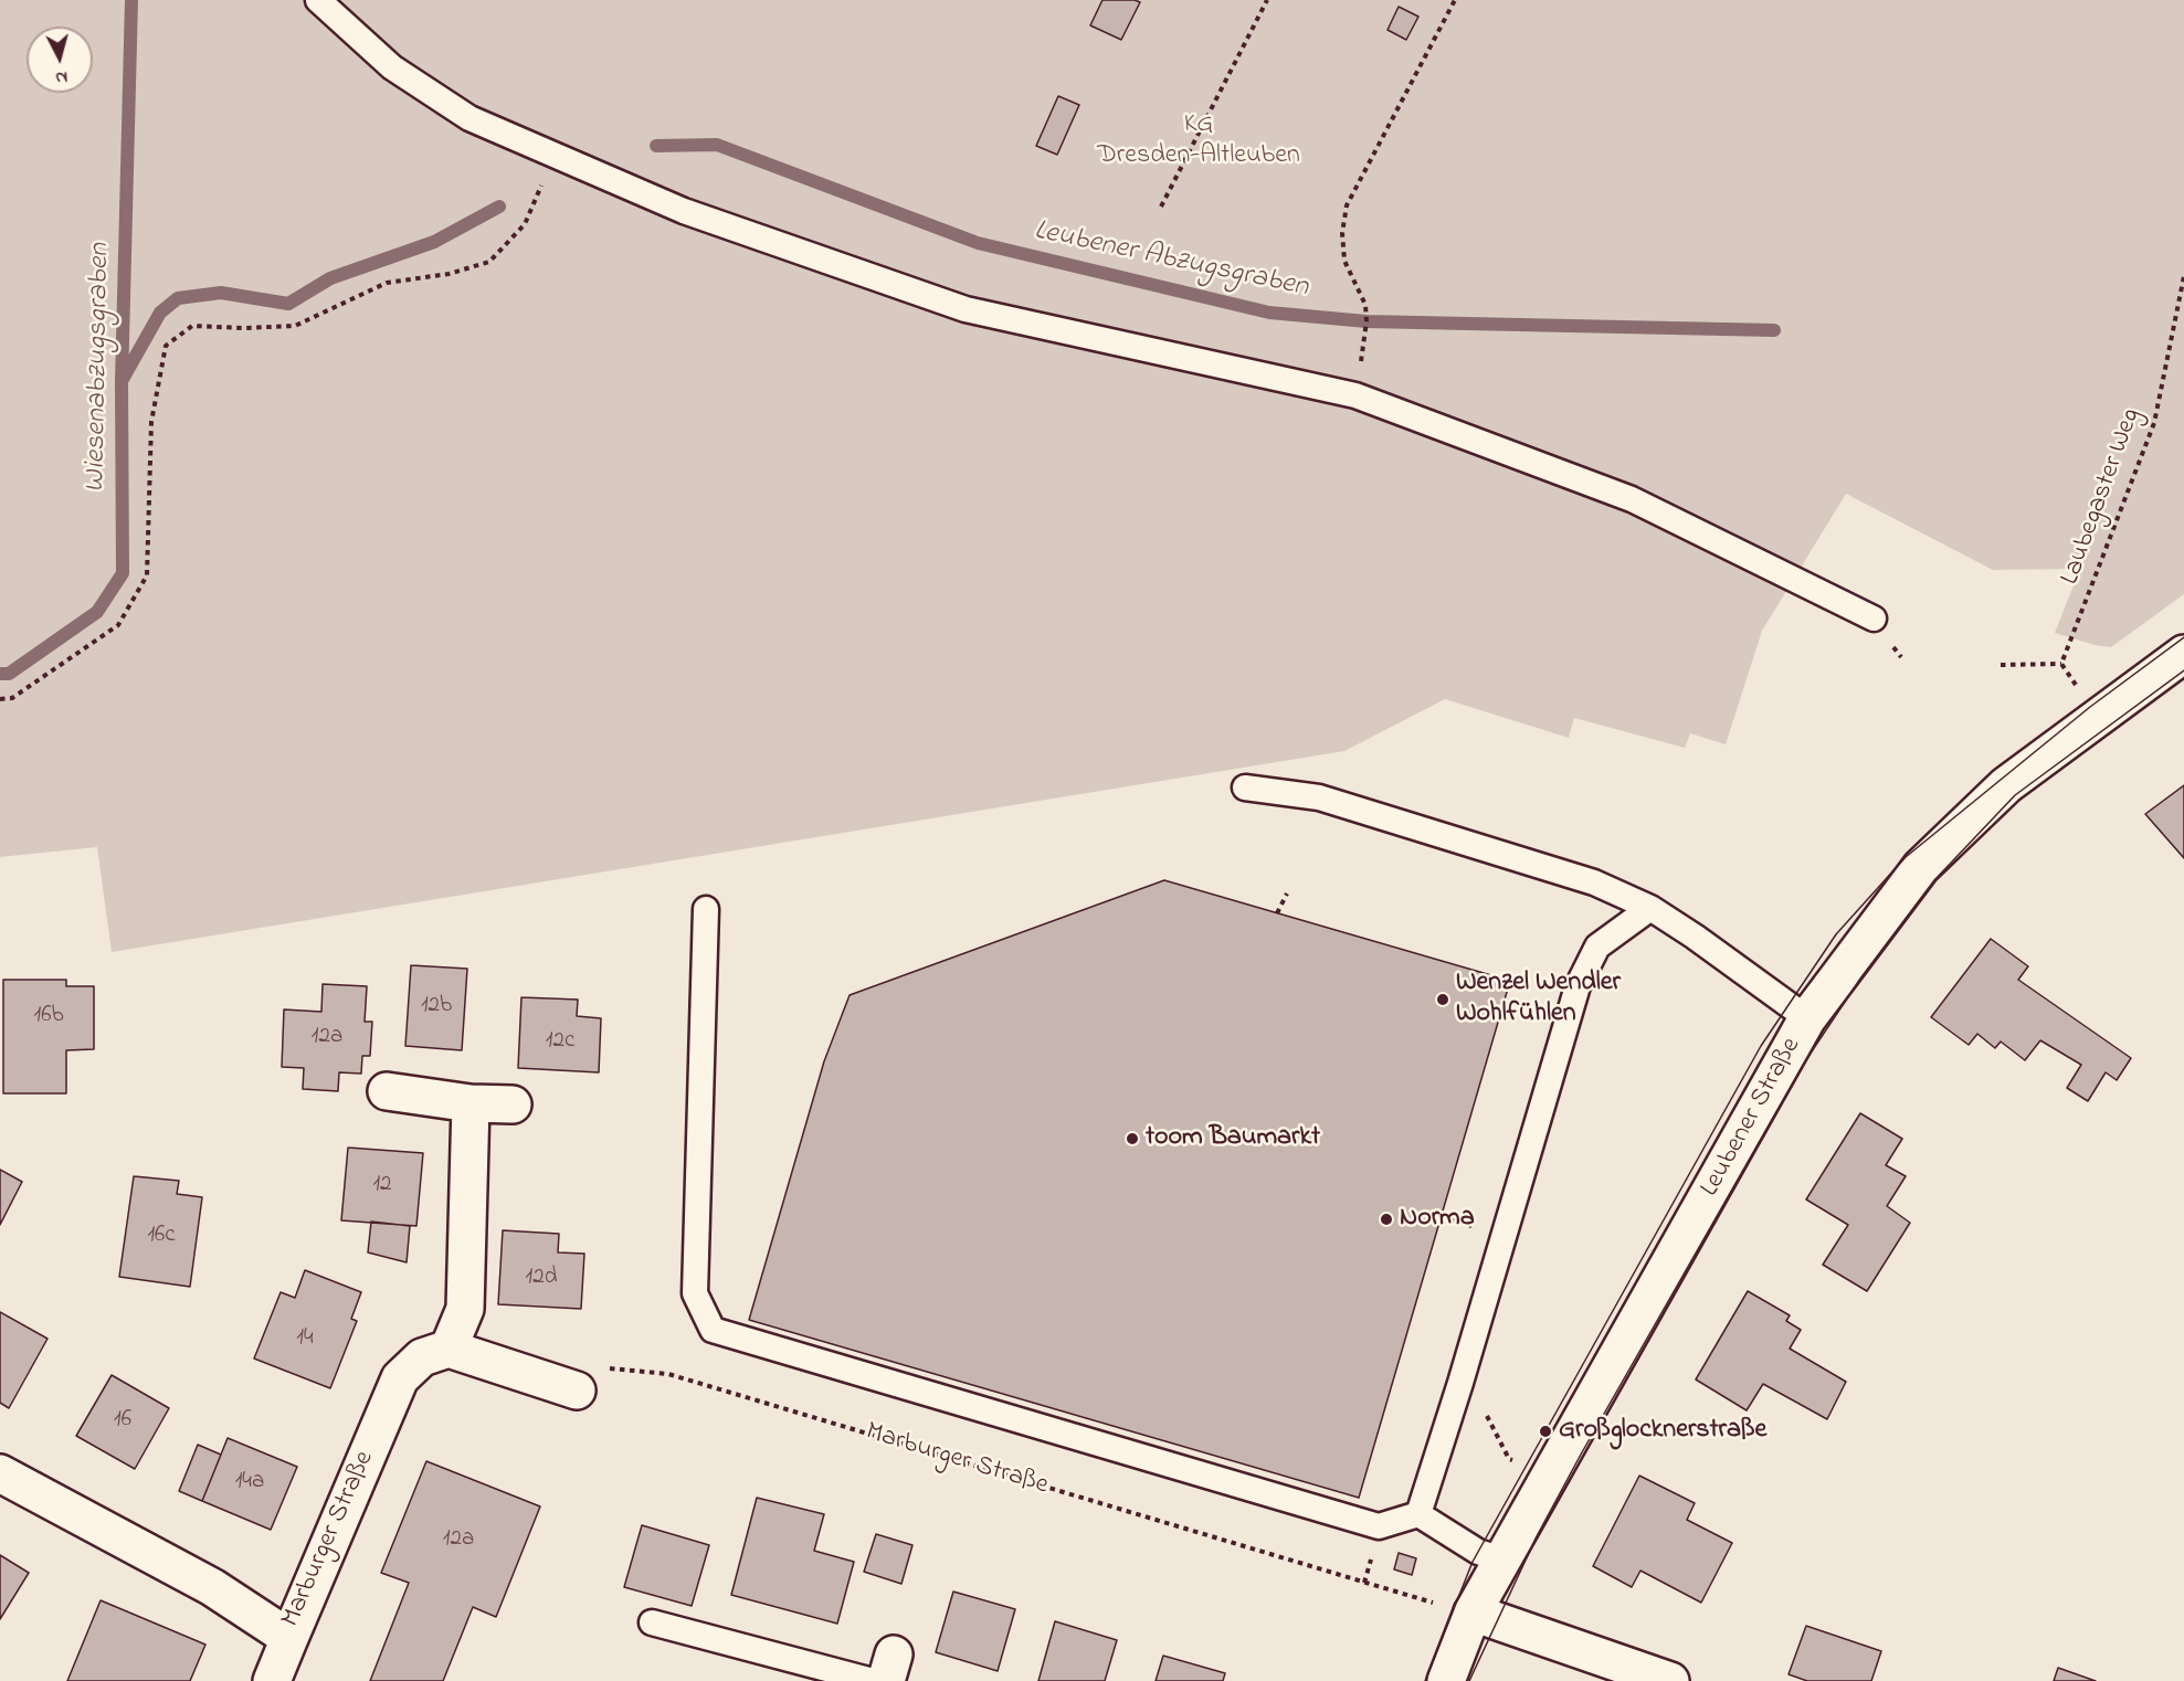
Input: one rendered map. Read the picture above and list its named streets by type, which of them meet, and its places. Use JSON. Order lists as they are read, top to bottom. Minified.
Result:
{"streets":{"street":["Leubener Straße","Marburger Straße"],"path":["Laubegaster Weg"]},"crossings":[["Leubener Straße","Marburger Straße"]],"water":["Leubener Abzugsgraben","Wiesenabzugsgraben"],"parks":["KG Dresden-Altleuben"],"places":["Wenzel Wendler Wohlfühlen","toom Baumarkt","Norma","Großglocknerstraße"],"house_numbers":["12b","16b","12a","12c","12","16c","12d","14","16","14a","12a"],"north":"bottom"}
